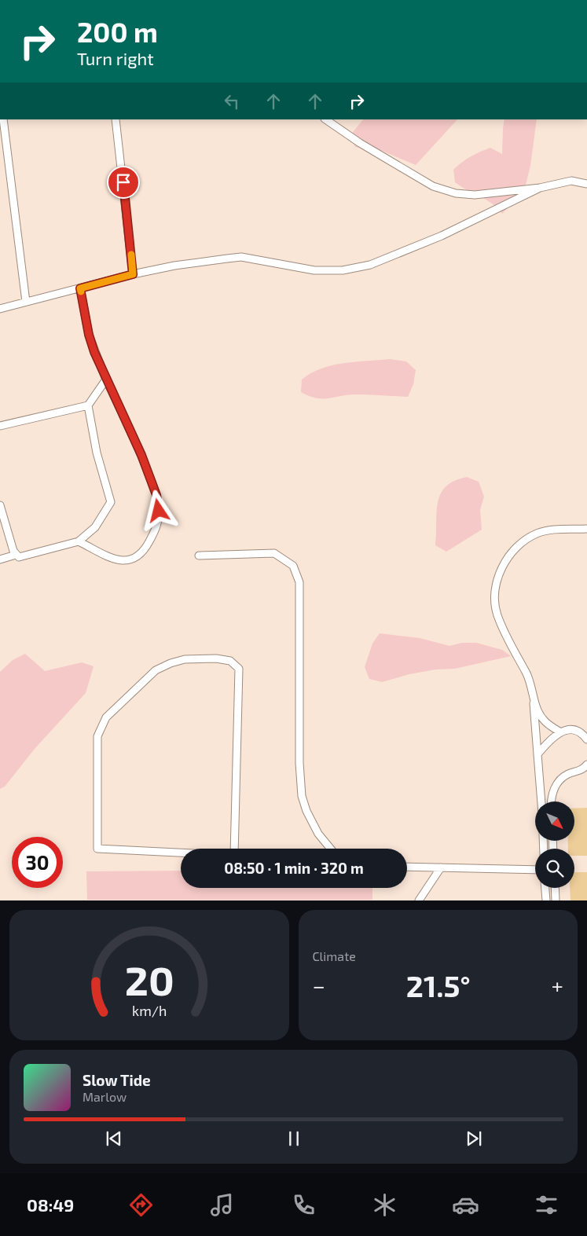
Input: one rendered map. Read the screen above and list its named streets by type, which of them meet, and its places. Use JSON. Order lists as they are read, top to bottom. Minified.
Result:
{"north":"bottom right","page":{"turn":["200 m","Turn right"],"limit":"30","trip":"08:50 · 1 min · 320 m","tile":"Climate","heat":["−","21.5°","+"],"song":["Slow Tide","Marlow"],"tabs":"08:49","gauge":["20","km/h"]}}
